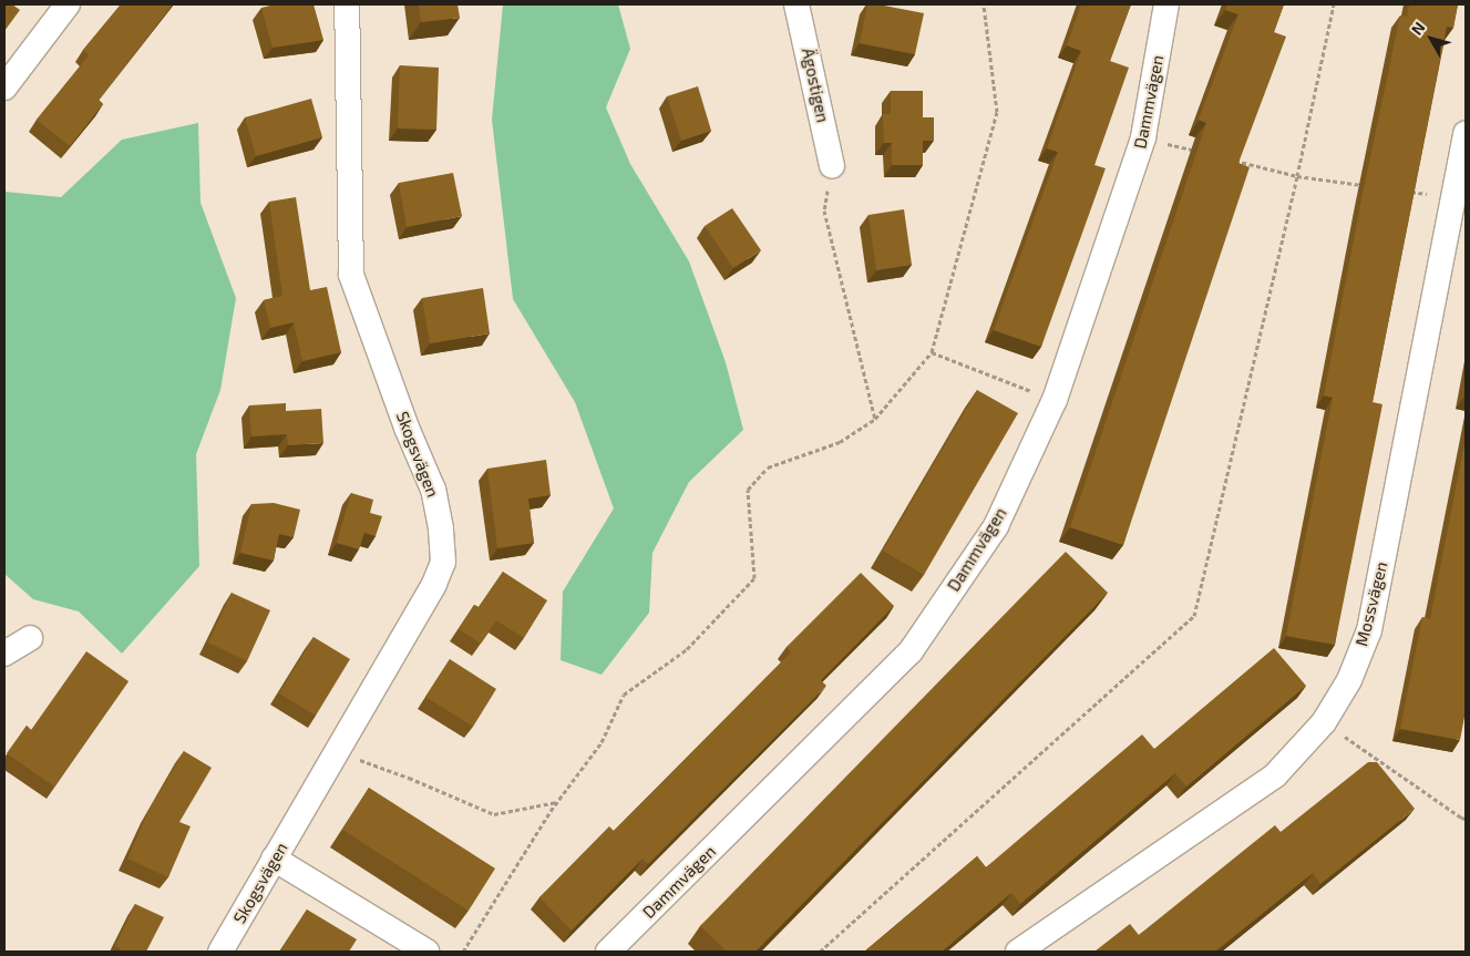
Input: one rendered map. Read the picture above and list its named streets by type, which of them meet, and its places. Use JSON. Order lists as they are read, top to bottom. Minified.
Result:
{"streets":{"street":["Ägostigen","Dammvägen","Skogsvägen","Mossvägen"]},"north":"top left"}
